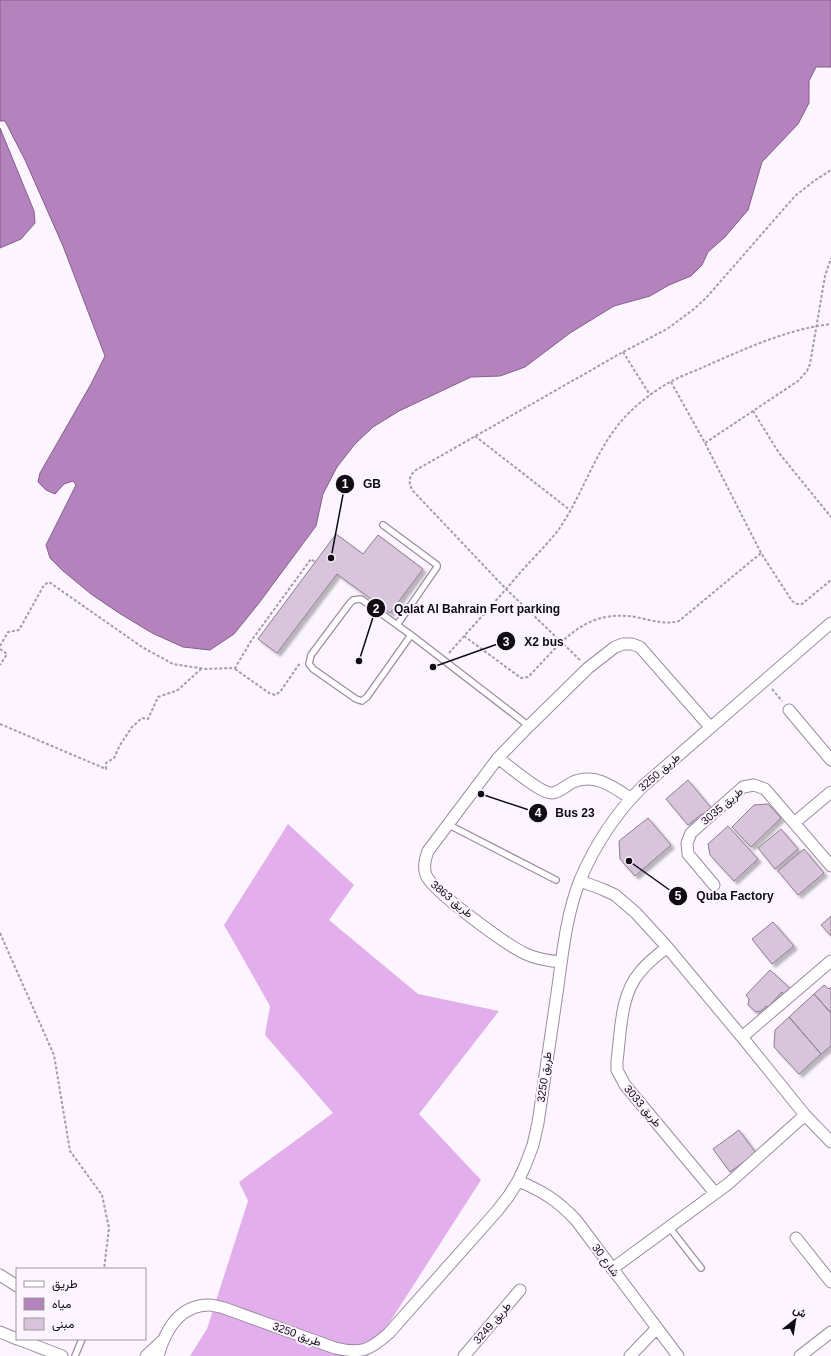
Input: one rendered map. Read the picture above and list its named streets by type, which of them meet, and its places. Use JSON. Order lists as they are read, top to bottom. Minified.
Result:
{"streets":{"street":["طريق 3250","طريق 3035","طريق 3863","طريق 3033","شارع 30","طريق 3249"]},"crossings":[["طريق 3250","طريق 3863"],["طريق 3250","شارع 30"]],"places":["GB","Qalat Al Bahrain Fort parking","X2 bus","Bus 23","Quba Factory"],"legend":["طريق","مياه","مبنى"],"north":"top right"}
